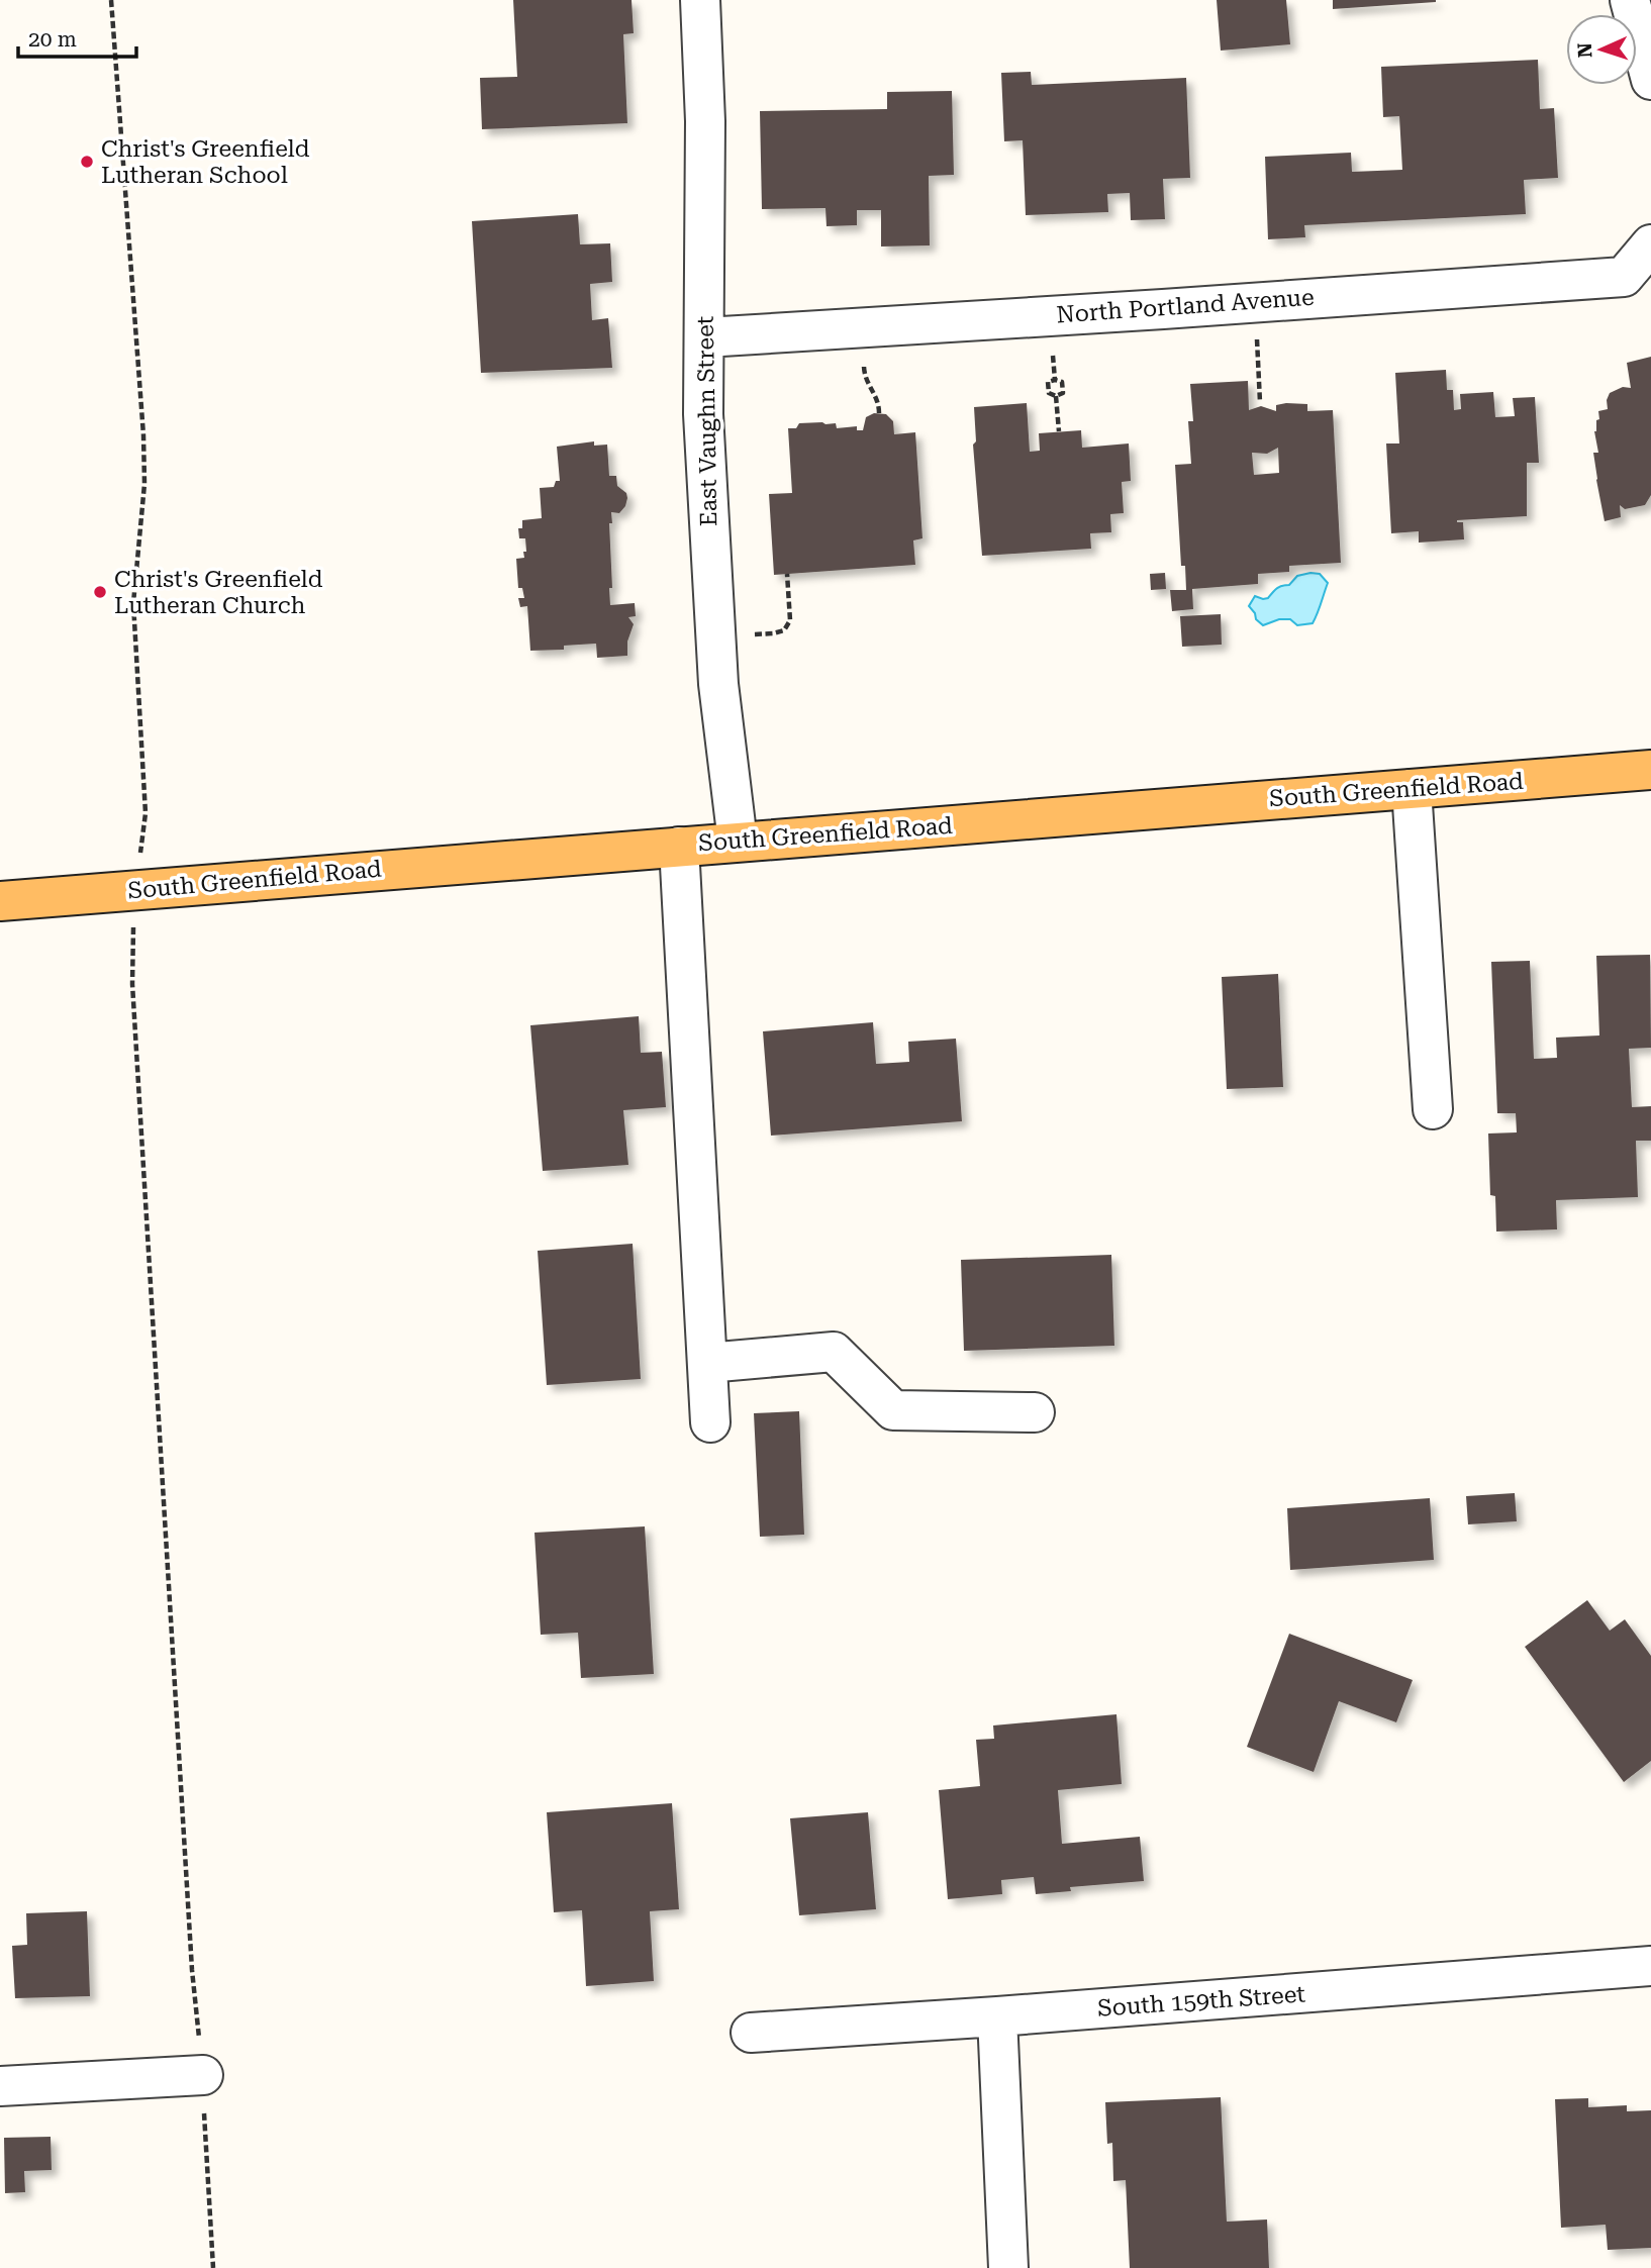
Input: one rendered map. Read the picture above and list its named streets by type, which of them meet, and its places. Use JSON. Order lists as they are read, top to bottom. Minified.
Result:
{"streets":{"main road":["South Greenfield Road"],"street":["North Portland Avenue","East Vaughn Street","South 159th Street"]},"crossings":[["North Portland Avenue","East Vaughn Street"],["East Vaughn Street","South Greenfield Road"]],"places":["Christ's Greenfield Lutheran School","Christ's Greenfield Lutheran Church"],"scale_bar":"20 m","north":"left"}
